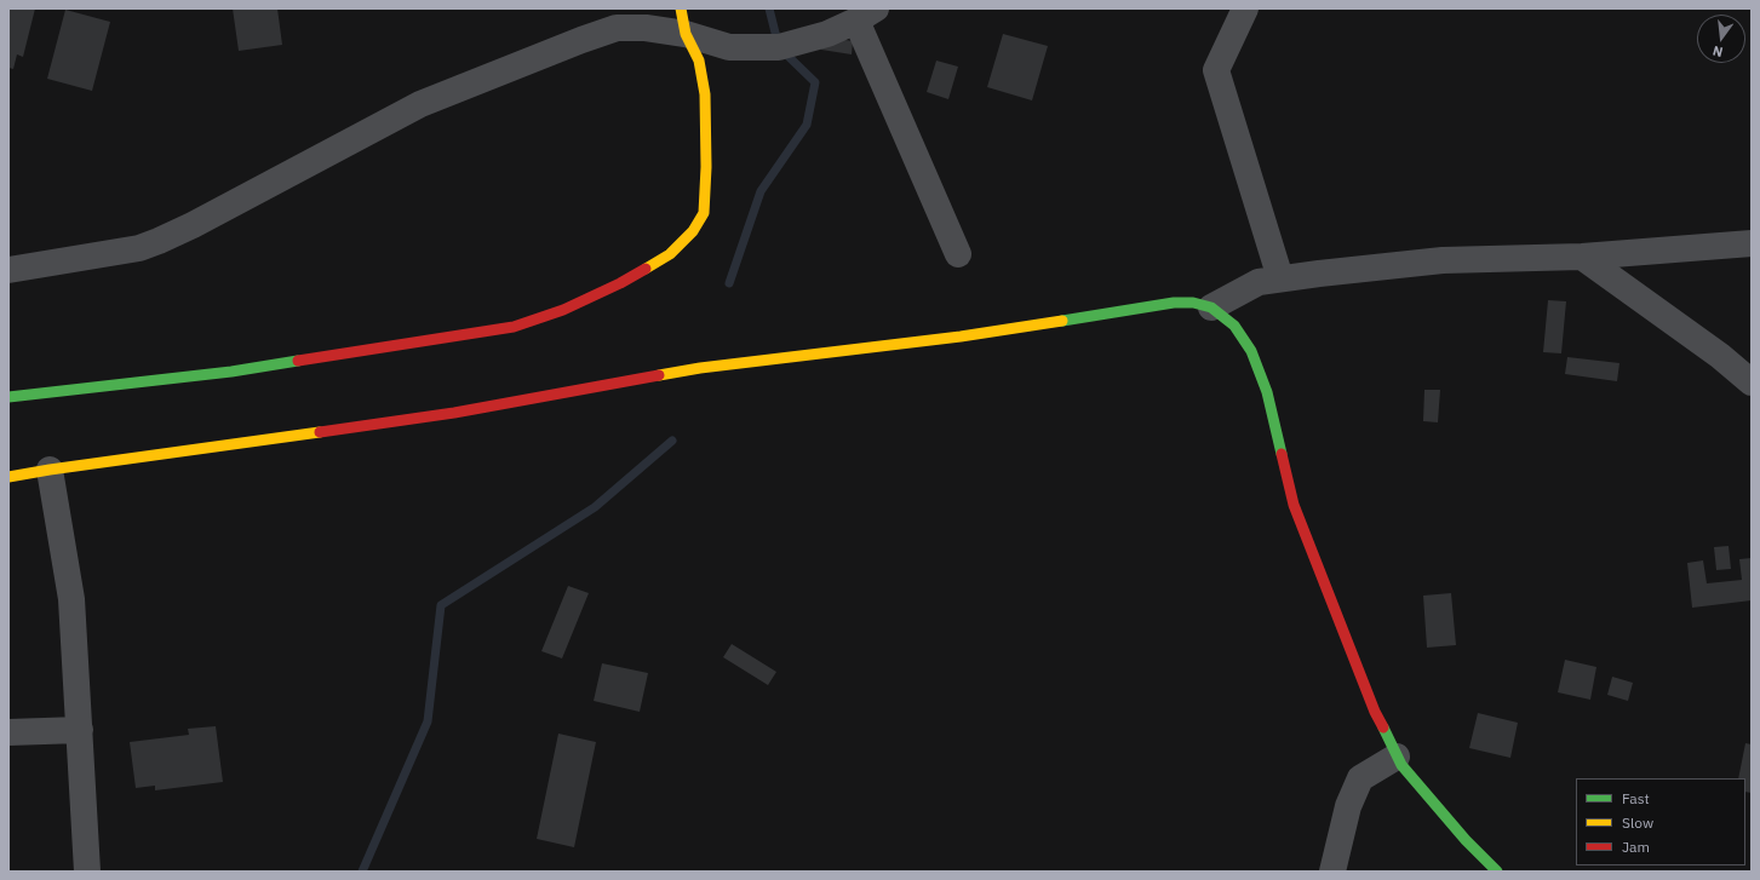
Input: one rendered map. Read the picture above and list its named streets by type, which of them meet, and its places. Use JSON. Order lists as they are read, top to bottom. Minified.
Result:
{"legend":["Fast","Slow","Jam"],"north":"bottom"}
